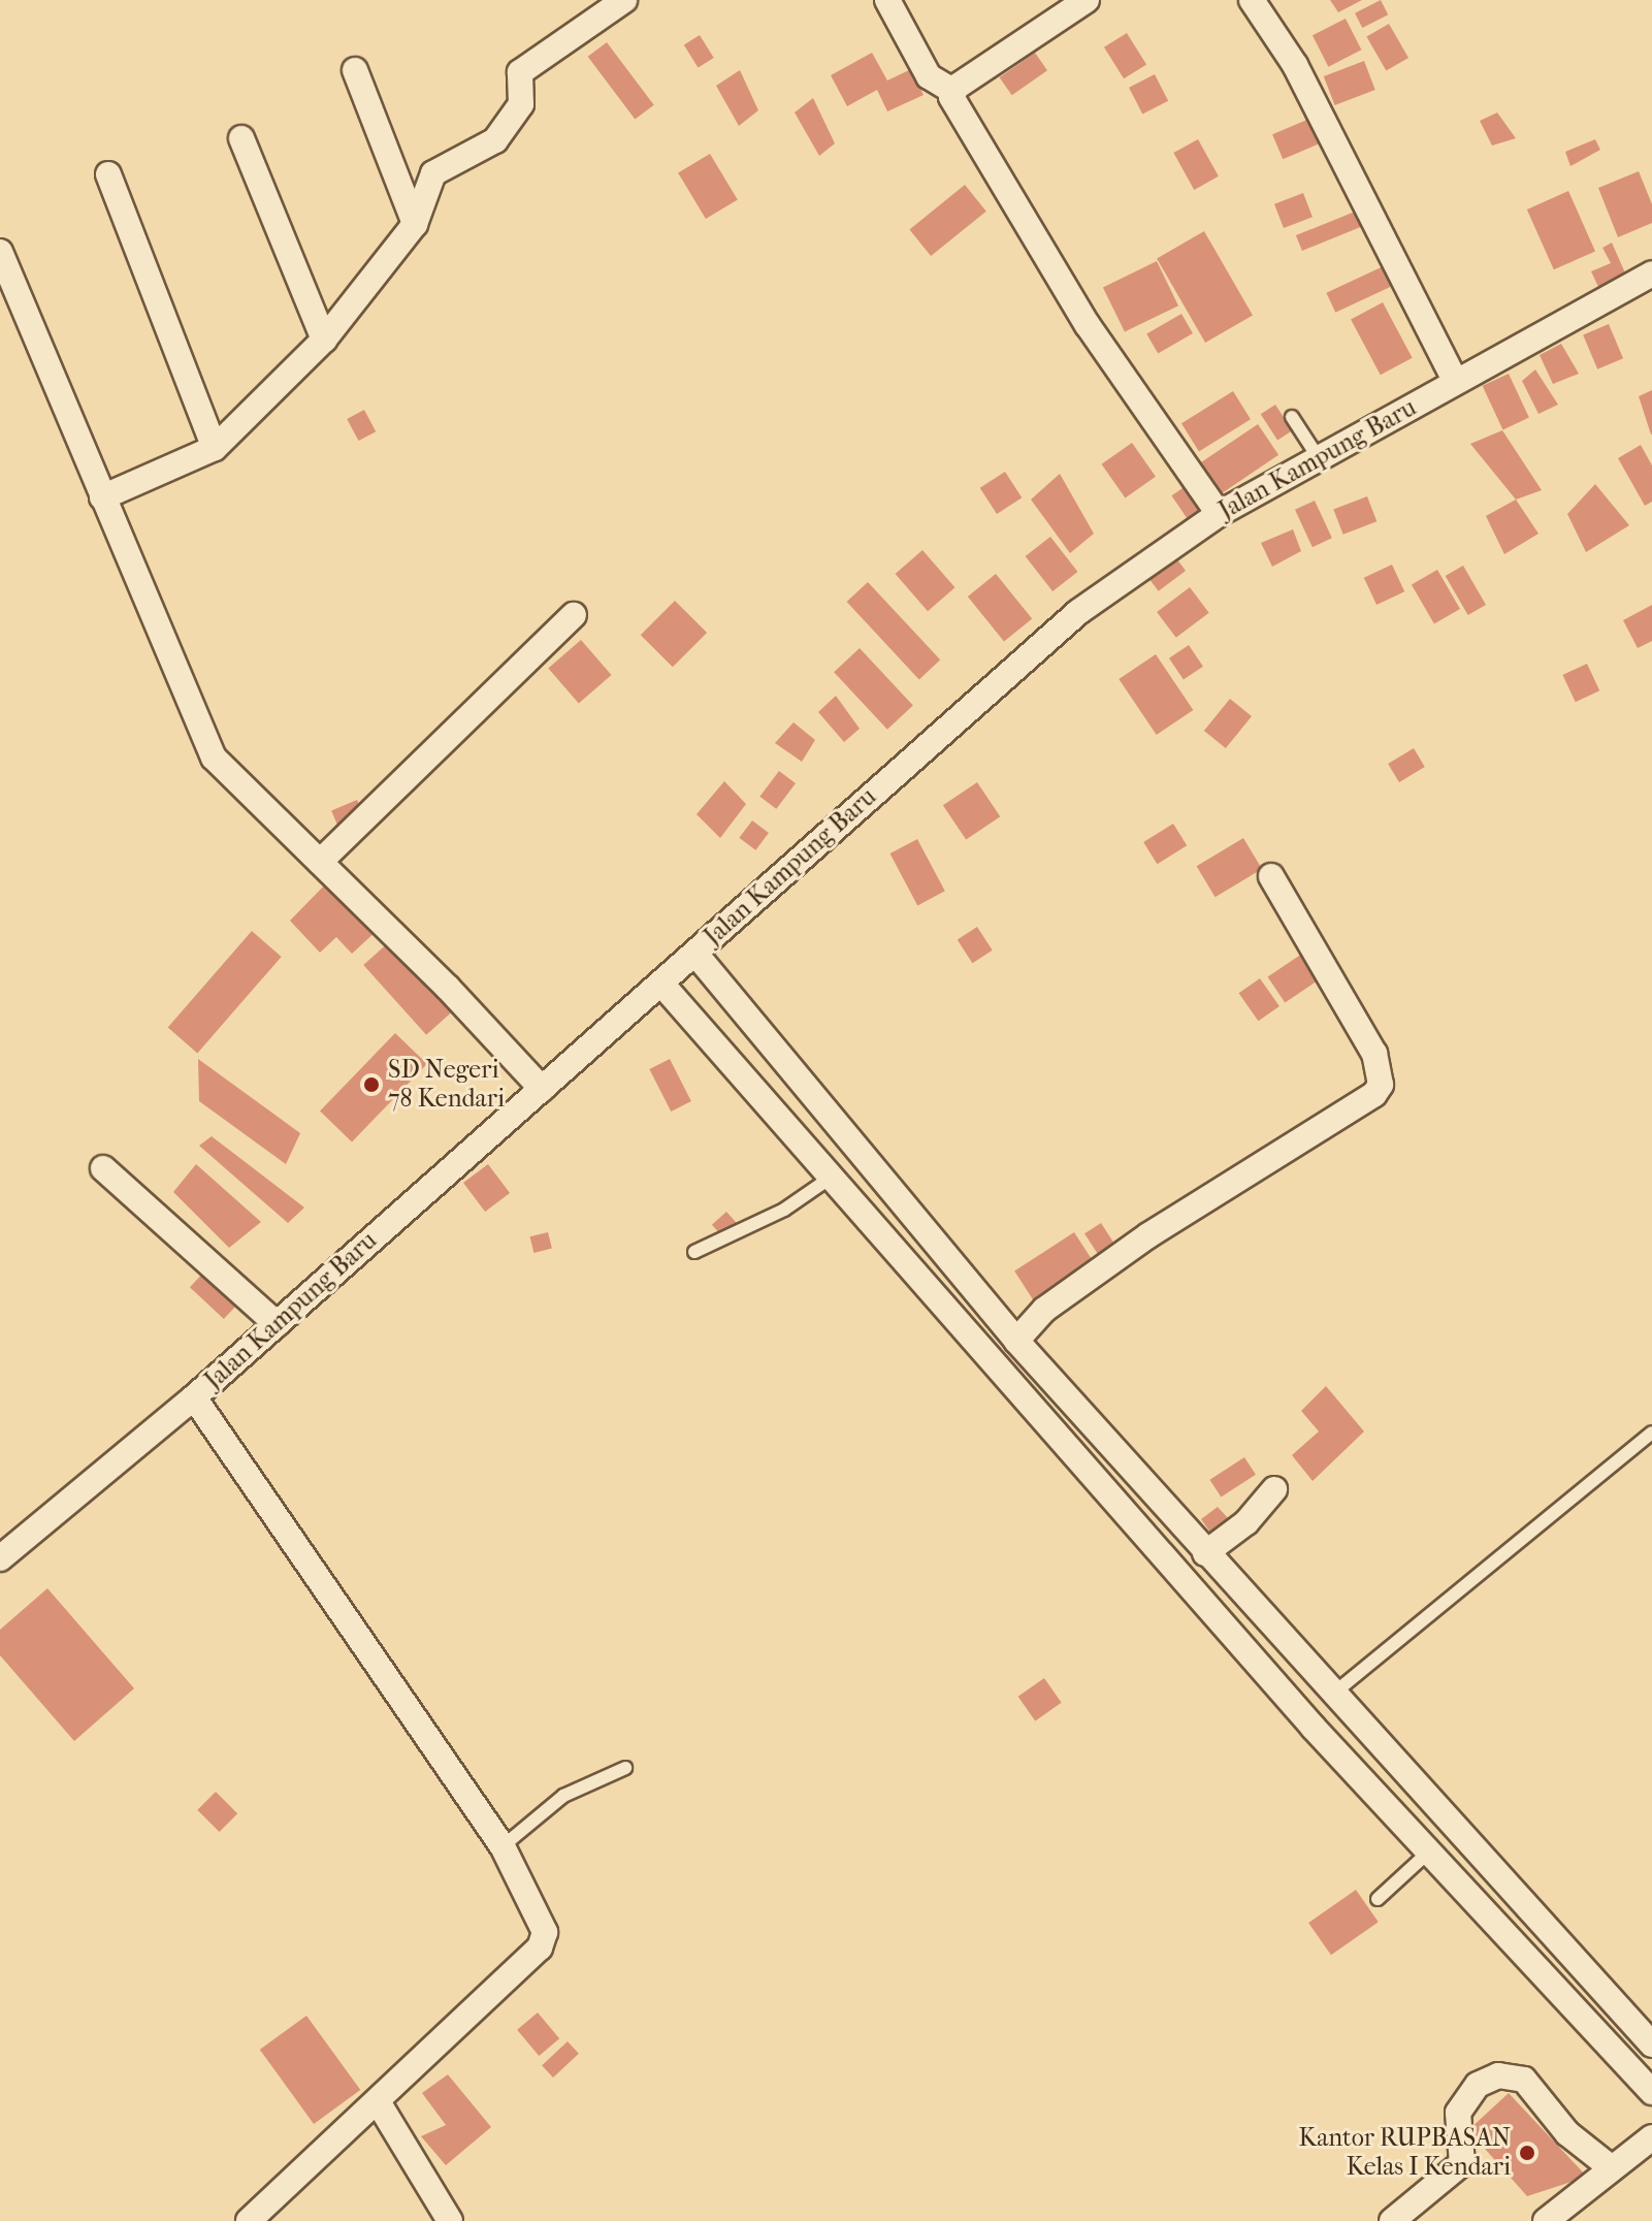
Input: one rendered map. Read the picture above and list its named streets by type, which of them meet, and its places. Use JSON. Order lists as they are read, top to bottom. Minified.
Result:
{"streets":{"street":["Jalan Kampung Baru"]},"places":["SD Negeri 78 Kendari","Kantor RUPBASAN Kelas I Kendari"]}
